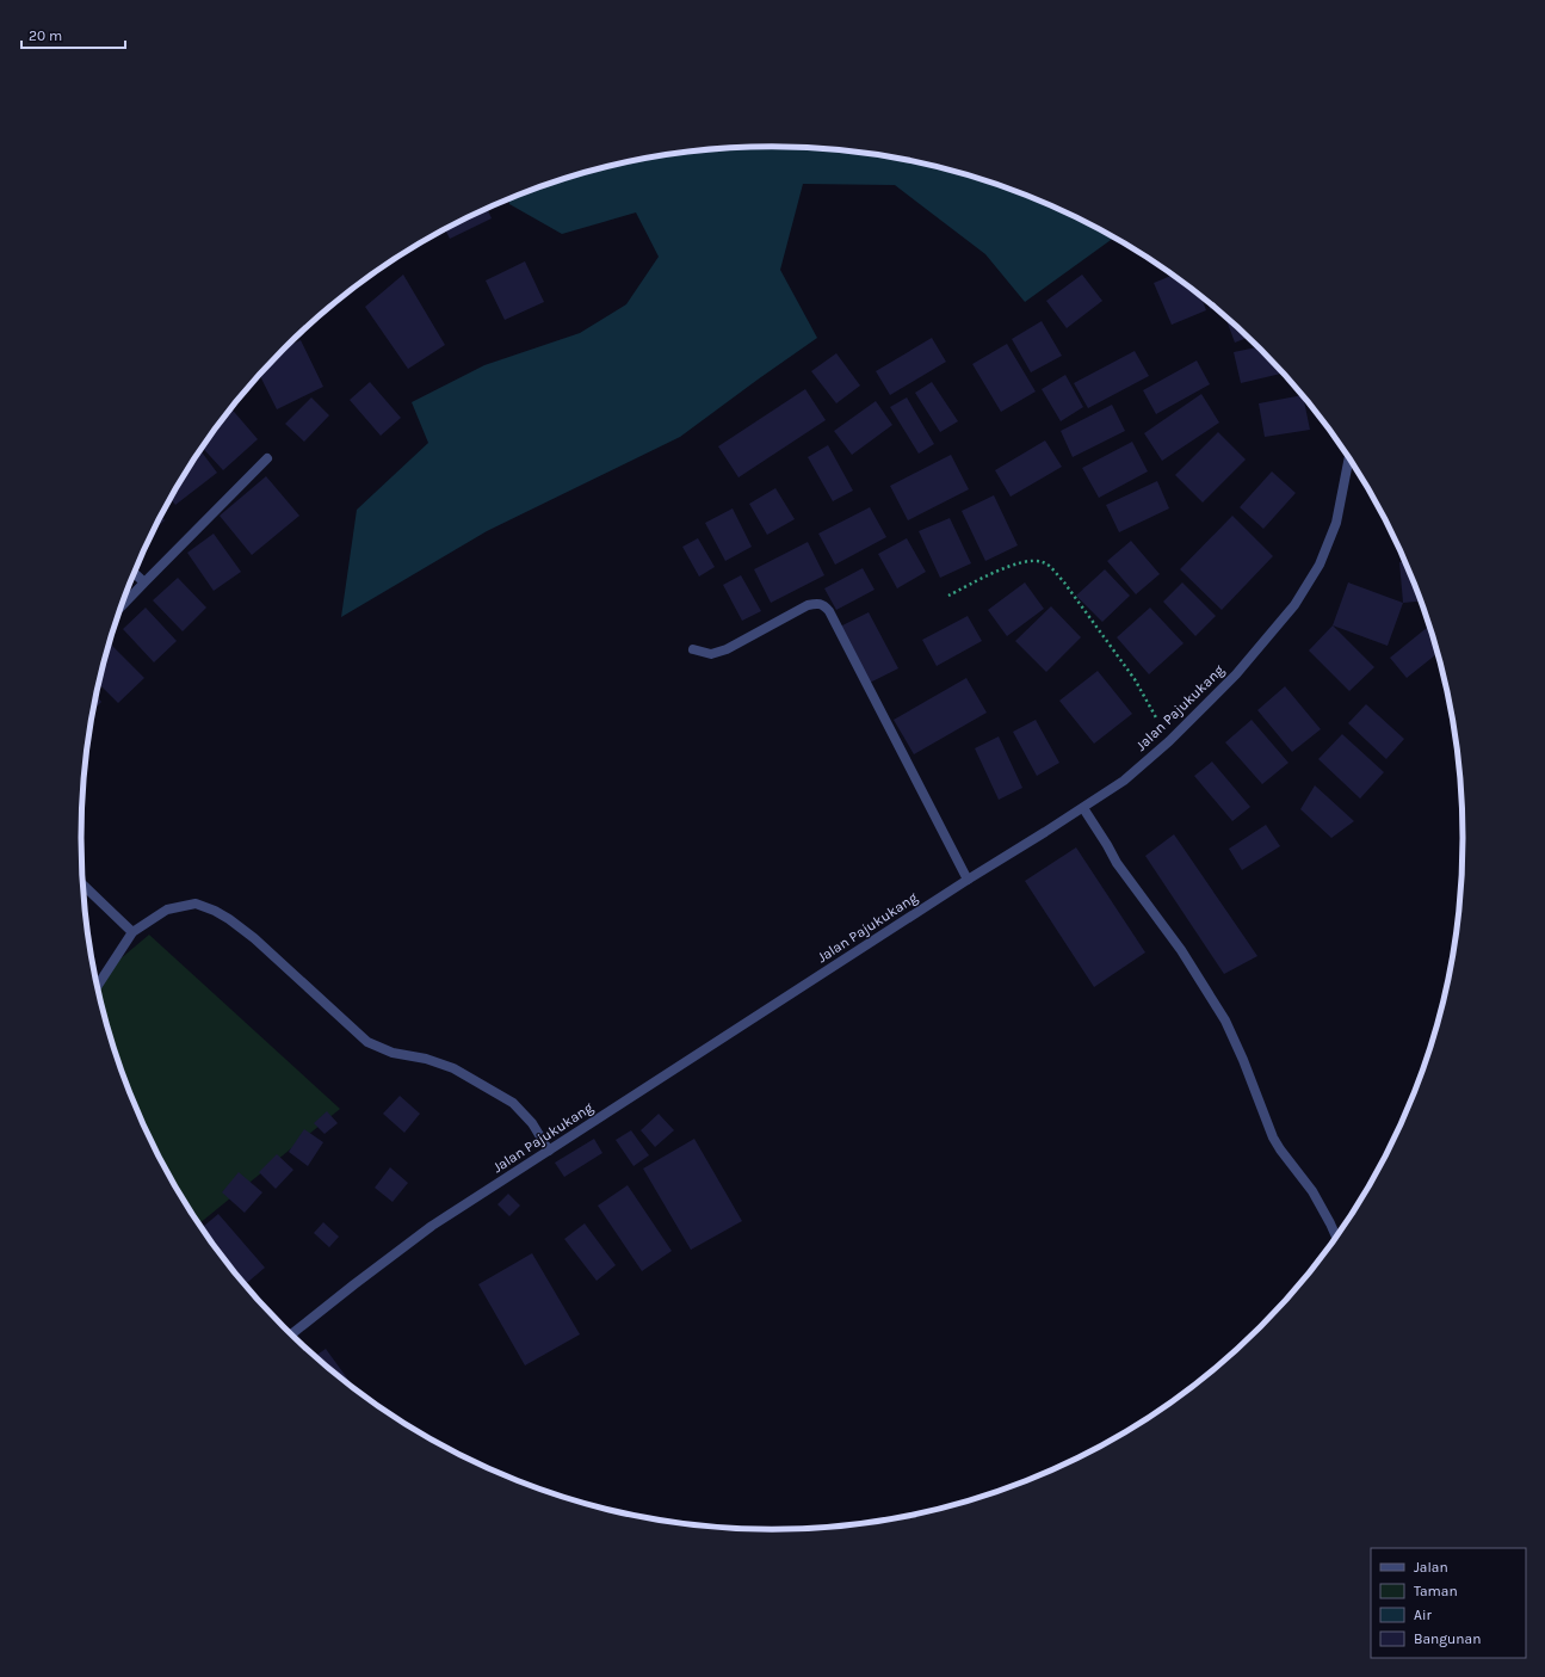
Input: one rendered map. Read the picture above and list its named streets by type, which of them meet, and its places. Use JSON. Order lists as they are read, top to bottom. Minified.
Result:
{"streets":{"street":["Jalan Pajukukang"]},"legend":["Jalan","Taman","Air","Bangunan"],"scale_bar":"20 m"}
